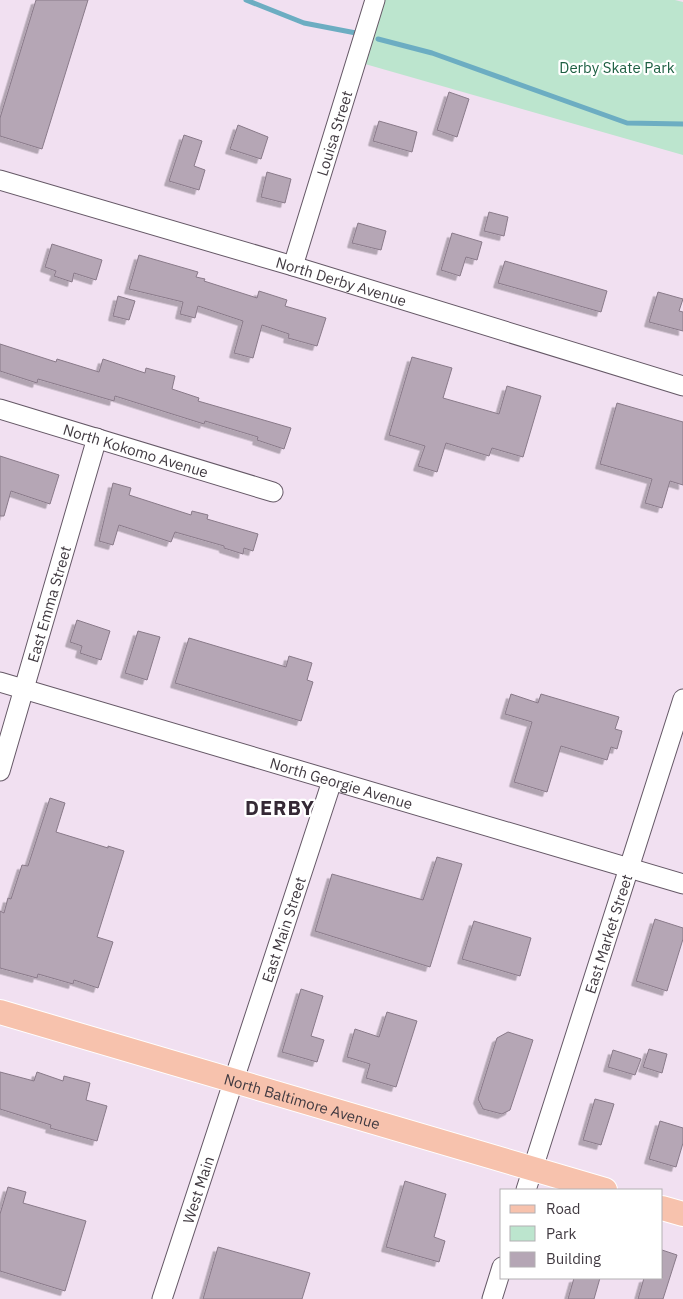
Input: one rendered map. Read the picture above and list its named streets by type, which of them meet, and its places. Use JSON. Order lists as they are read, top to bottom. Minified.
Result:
{"streets":{"main road":["North Baltimore Avenue"],"street":["Louisa Street","North Derby Avenue","North Kokomo Avenue","East Emma Street","North Georgie Avenue","East Main Street","East Market Street","West Main"]},"crossings":[["Louisa Street","North Derby Avenue"],["North Kokomo Avenue","East Emma Street"],["East Emma Street","North Georgie Avenue"],["North Georgie Avenue","East Main Street"],["North Georgie Avenue","East Market Street"],["East Main Street","North Baltimore Avenue"],["East Main Street","West Main"],["East Market Street","North Baltimore Avenue"],["North Baltimore Avenue","West Main"]],"districts":["DERBY"],"parks":["Derby Skate Park"],"legend":["Road","Park","Building"]}
